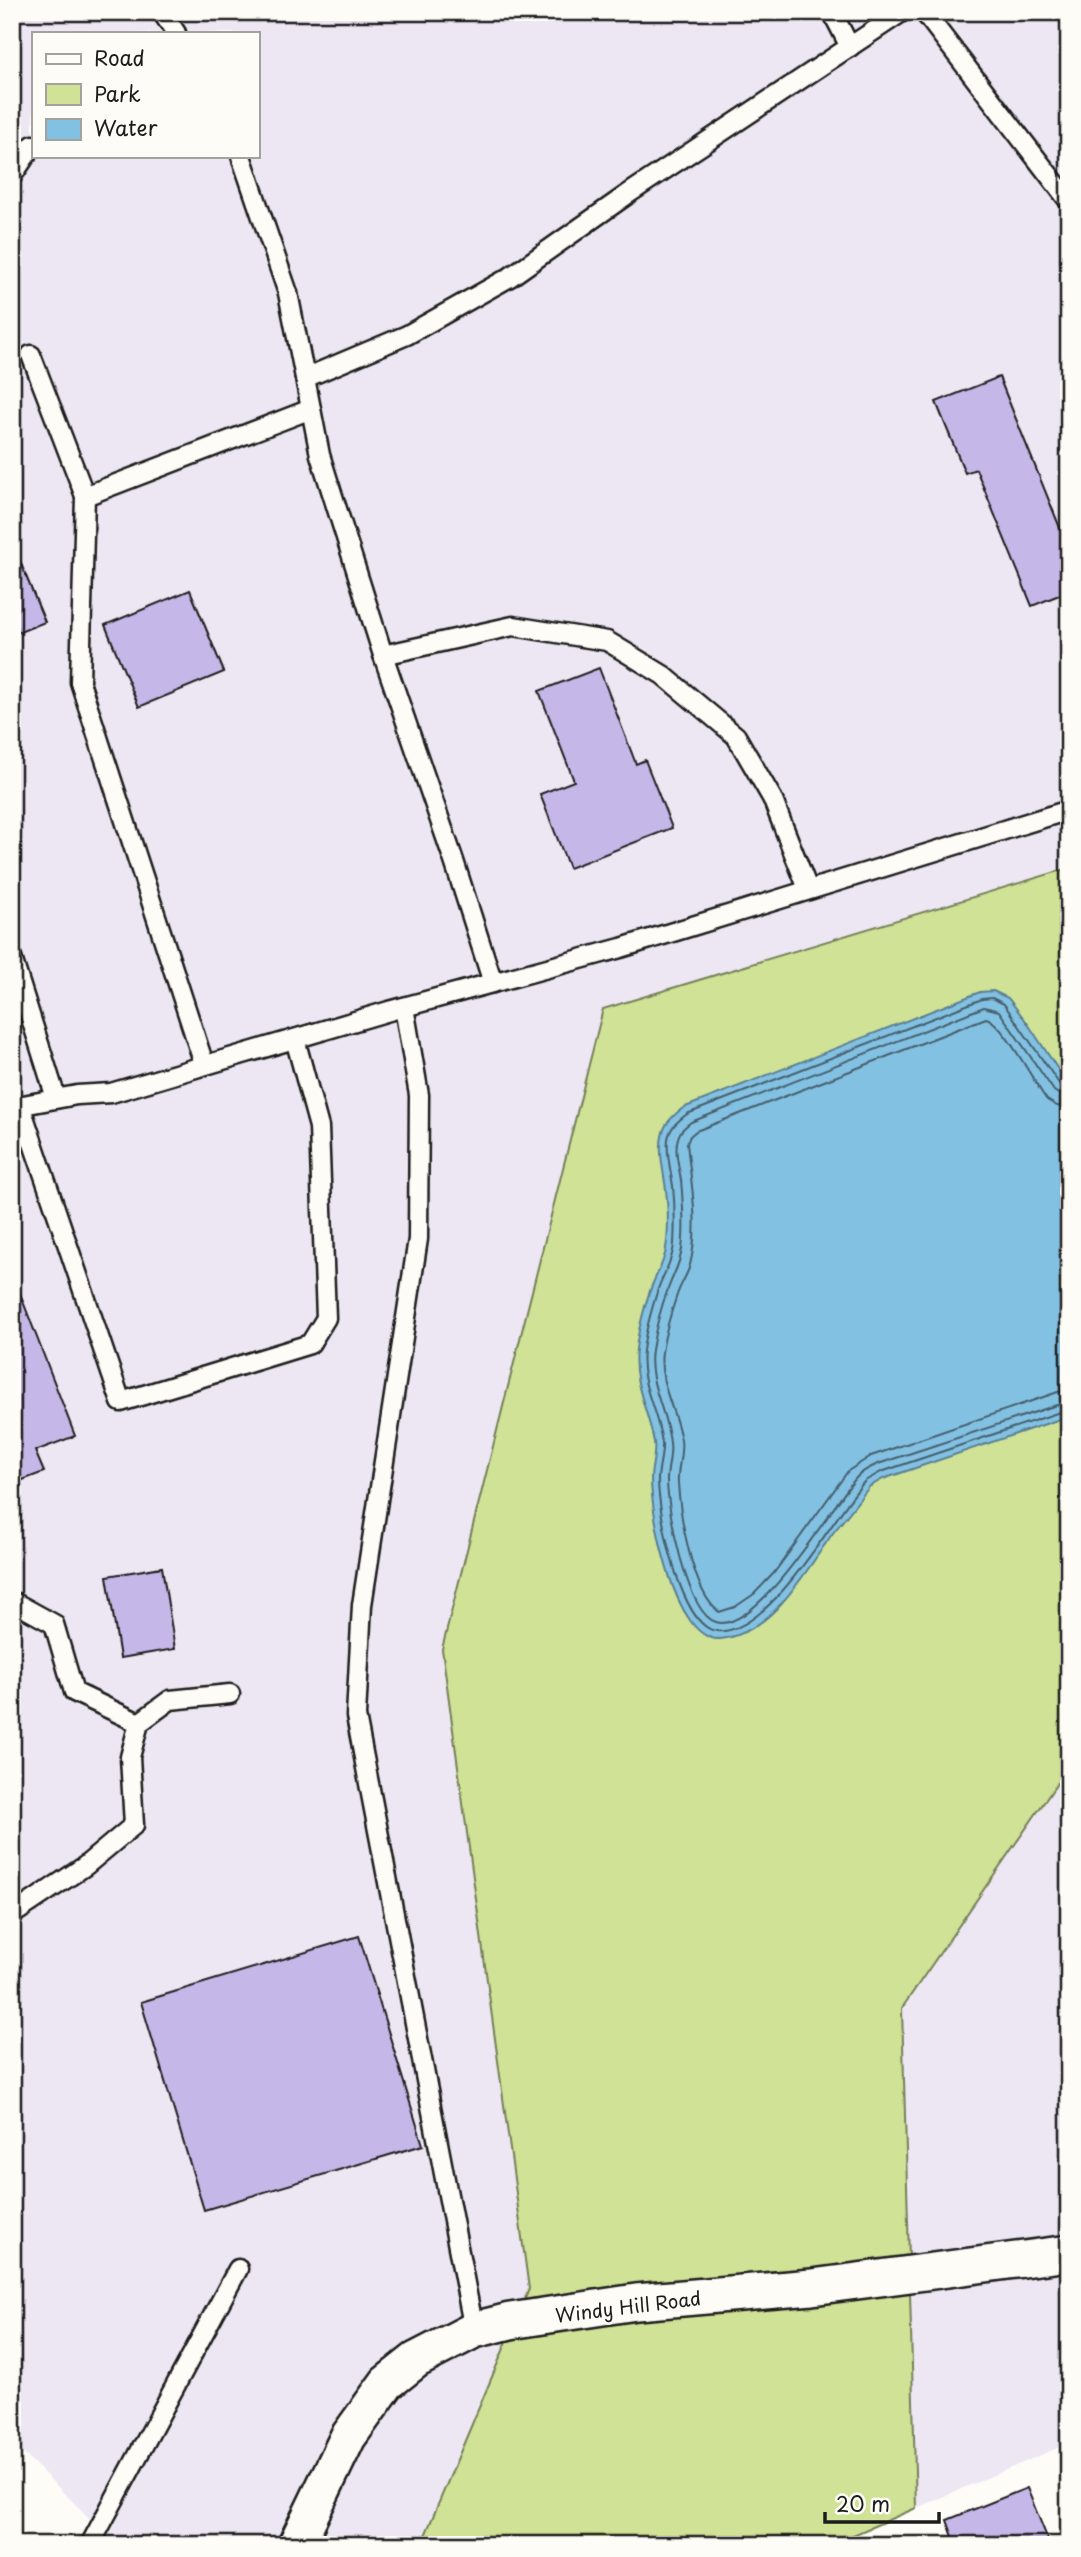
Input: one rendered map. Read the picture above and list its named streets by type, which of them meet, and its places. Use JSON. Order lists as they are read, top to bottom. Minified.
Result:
{"streets":{"street":["Windy Hill Road"]},"legend":["Road","Park","Water"],"scale_bar":"20 m"}
